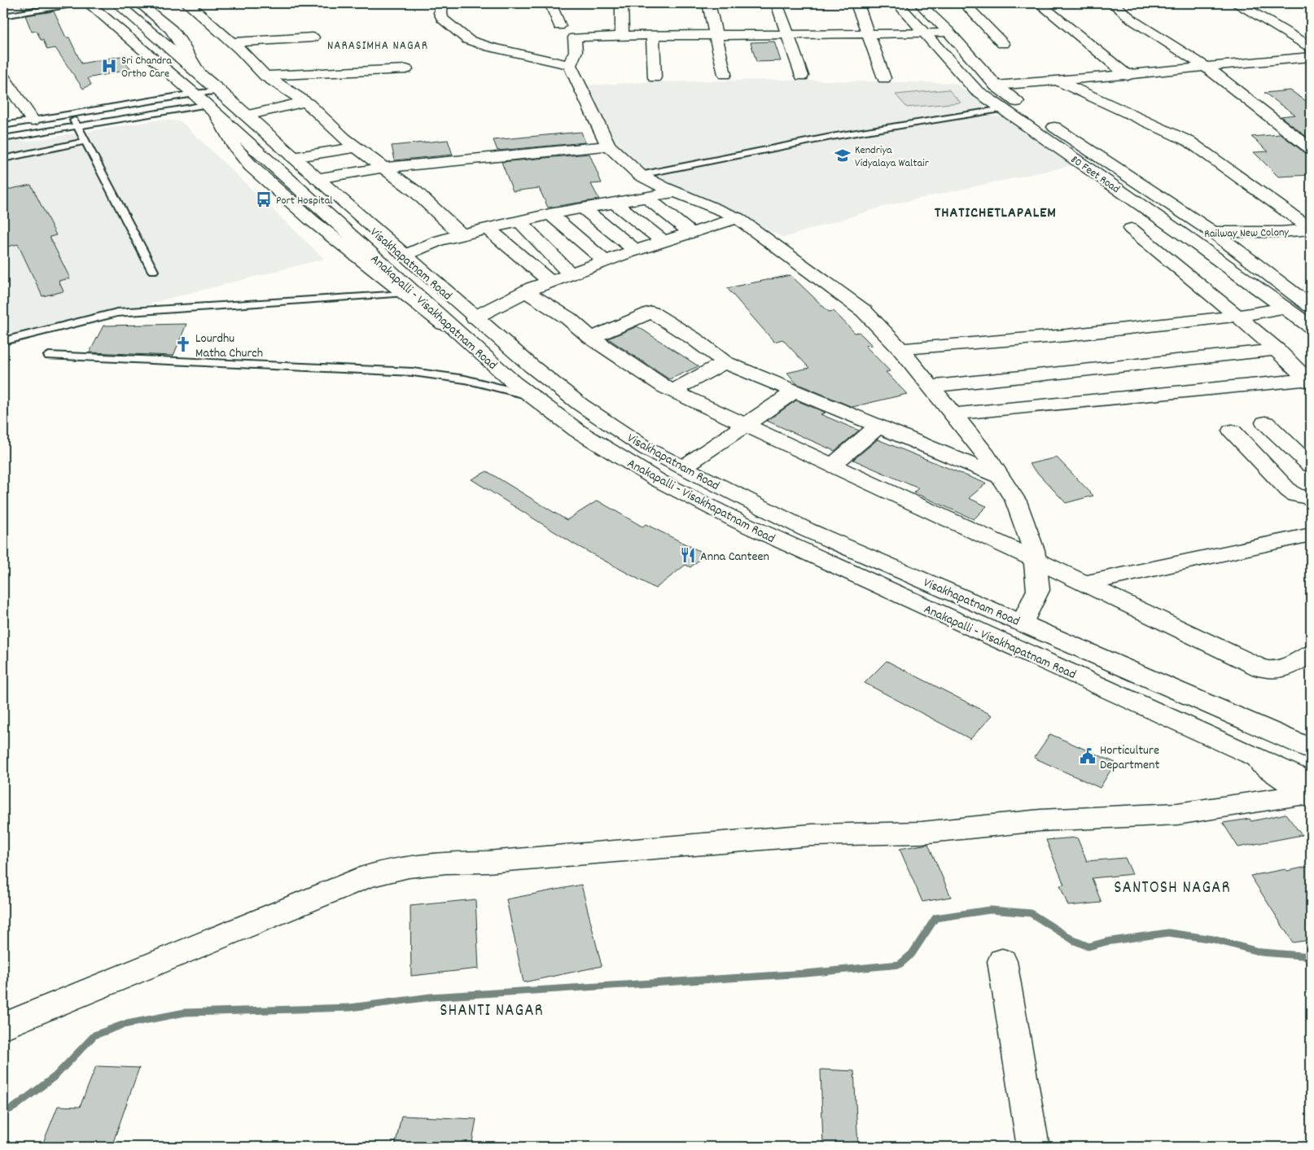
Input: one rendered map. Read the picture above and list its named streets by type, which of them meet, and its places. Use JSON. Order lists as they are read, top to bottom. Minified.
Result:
{"streets":{"street":["80 Feet Road","Railway New Colony","Visakhapatnam Road","Anakapalli - Visakhapatnam Road"]},"crossings":[["80 Feet Road","Railway New Colony"]],"districts":["NARASIMHA NAGAR","THATICHETLAPALEM","SANTOSH NAGAR","SHANTI NAGAR"],"places":{"hospital":["Sri Chandra Ortho Care"],"school or university":["Kendriya Vidyalaya Waltair"],"bus stop":["Port Hospital"],"church":["Lourdhu Matha Church"],"restaurant":["Anna Canteen"],"public building":["Horticulture Department"]}}
